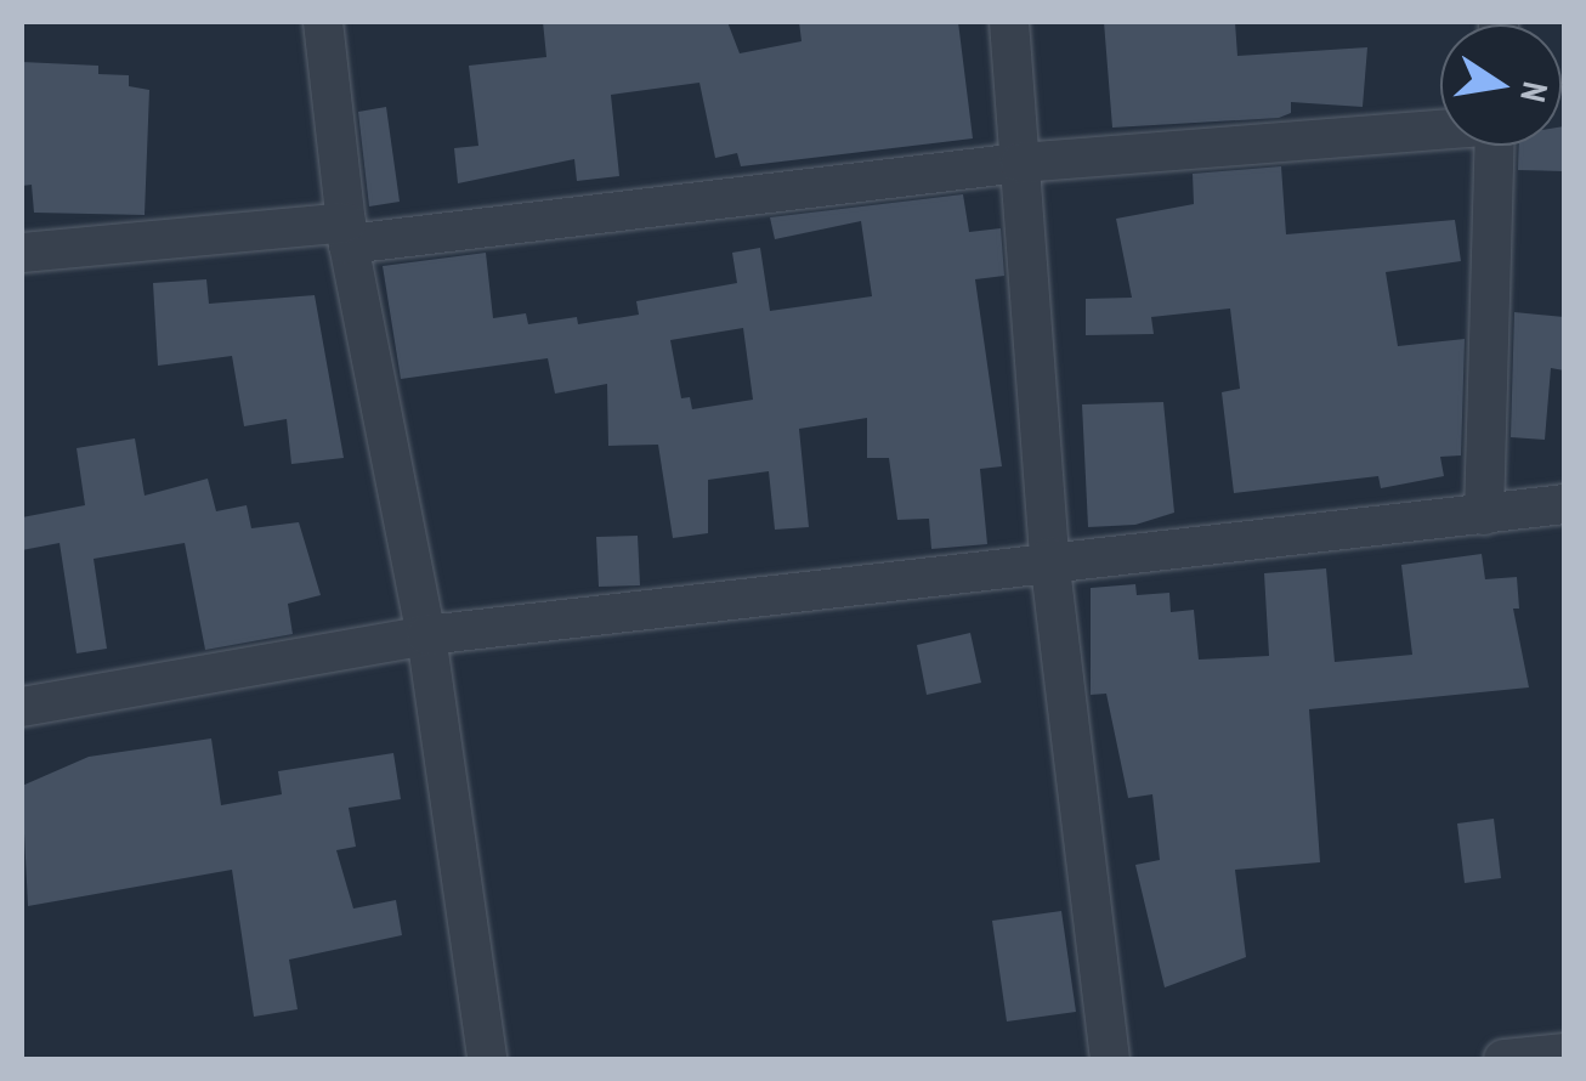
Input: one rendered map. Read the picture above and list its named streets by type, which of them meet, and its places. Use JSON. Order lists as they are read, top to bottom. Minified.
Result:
{"north":"right"}
